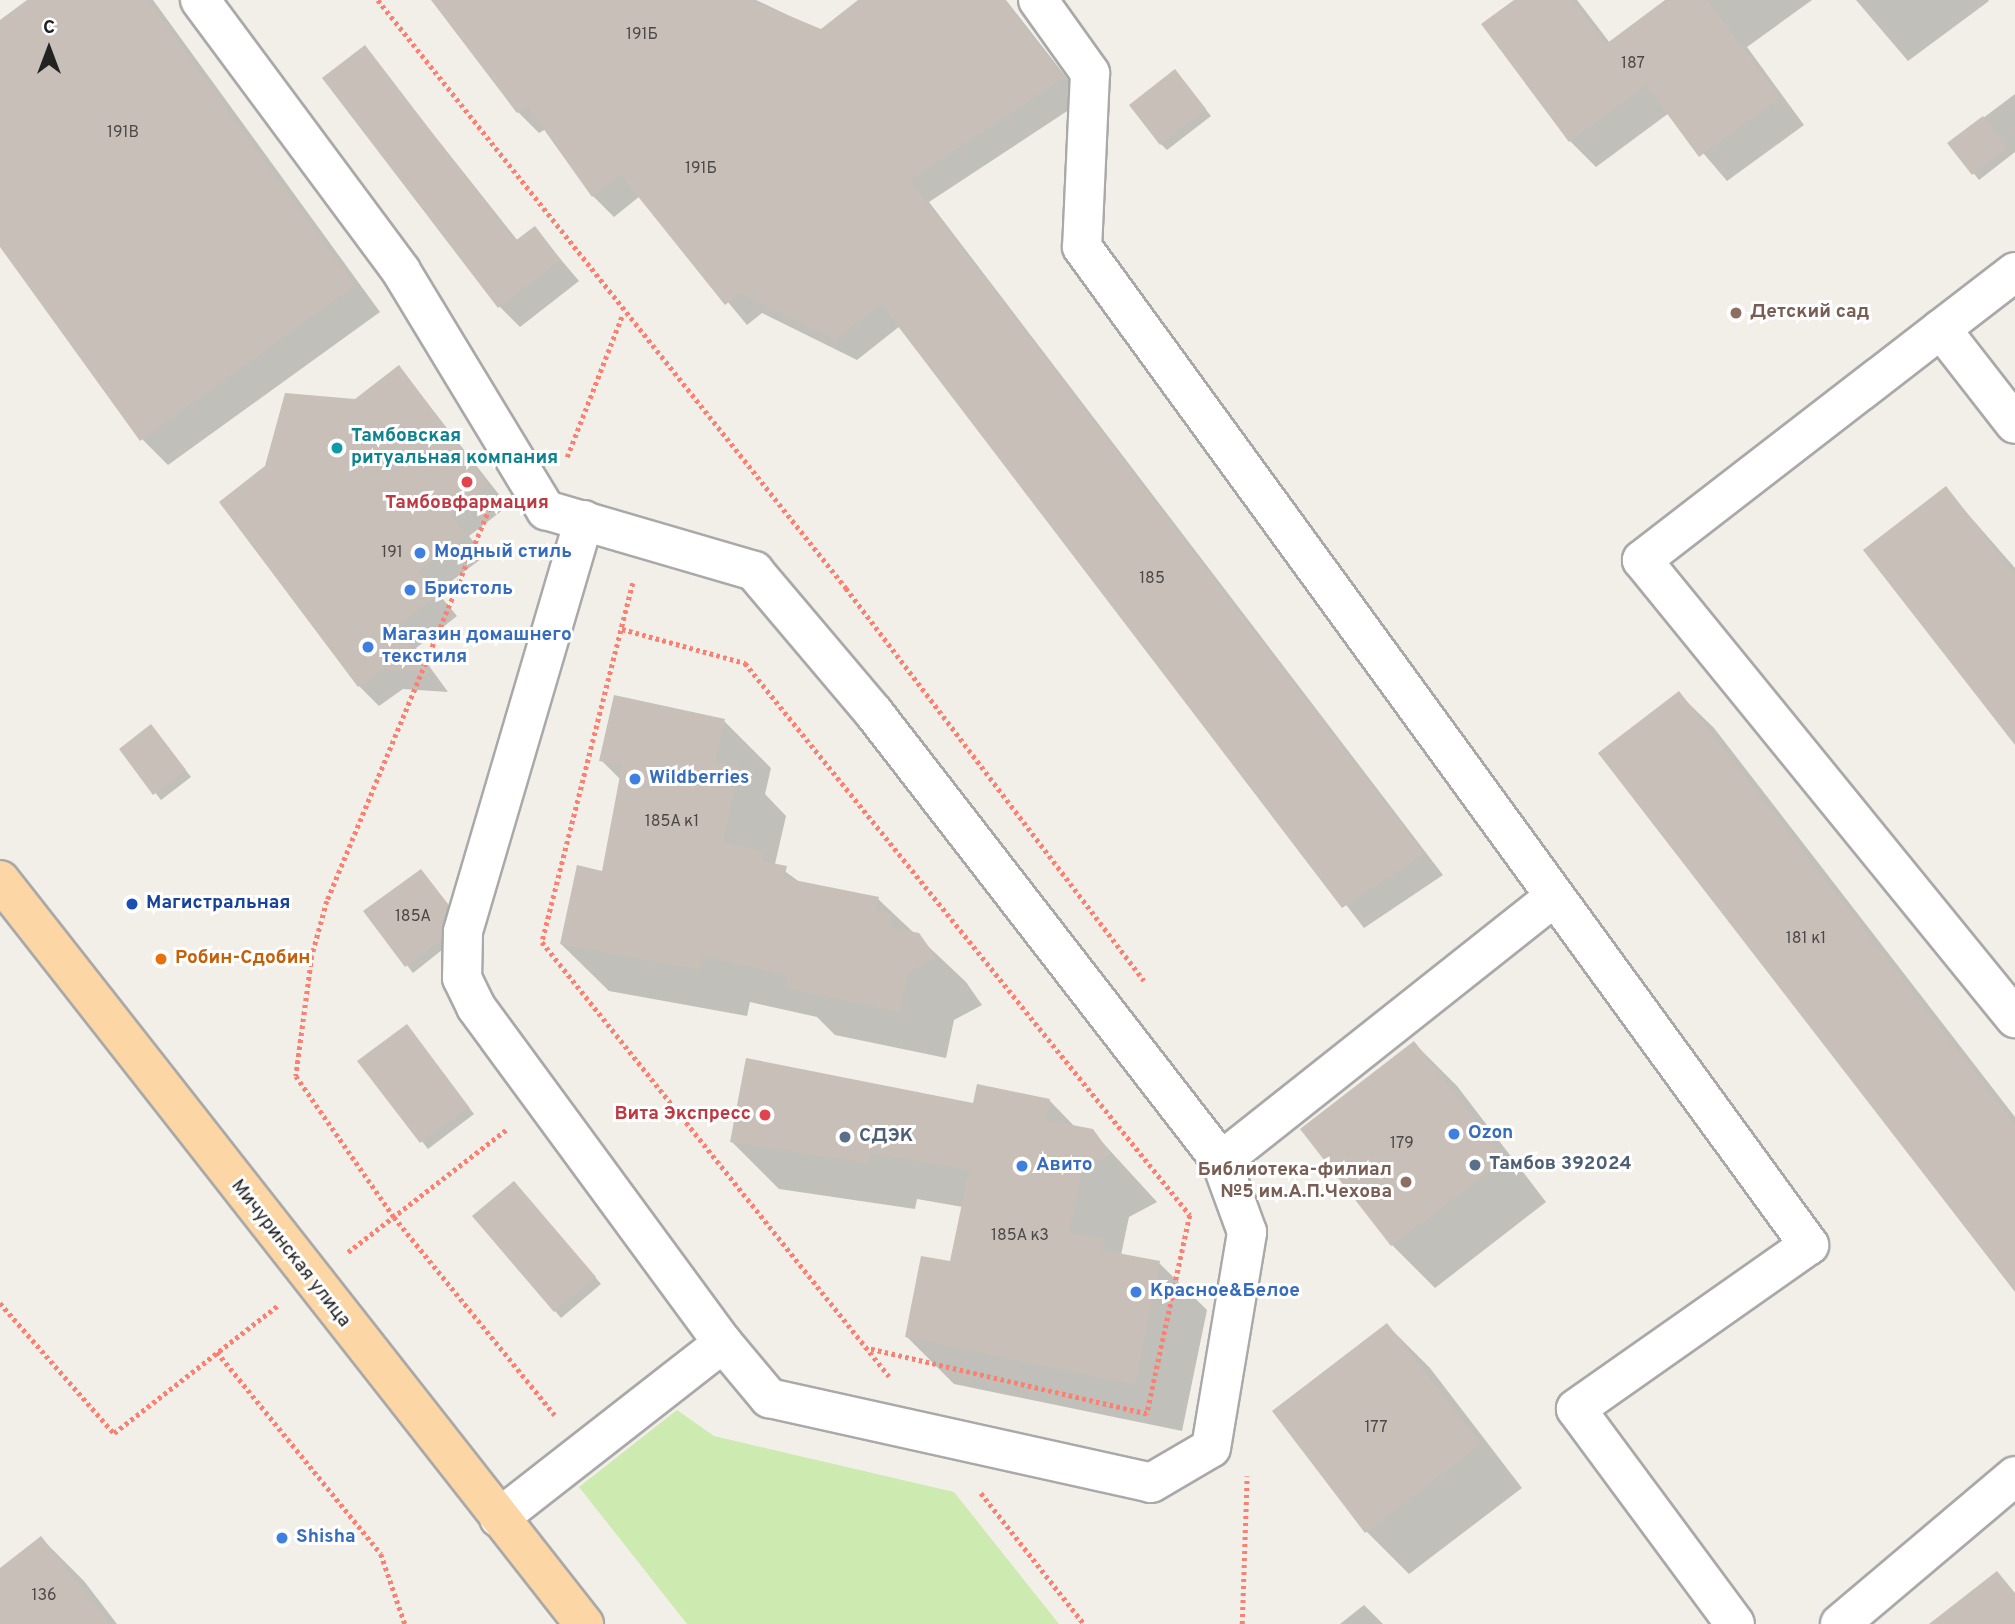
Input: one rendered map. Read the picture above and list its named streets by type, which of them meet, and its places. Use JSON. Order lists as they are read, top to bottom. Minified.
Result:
{"streets":{"main road":["Мичуринская улица"]},"places":["Детский сад","Тамбовская ритуальная компания","Тамбовфармация","Модный стиль","Бристоль","Магазин домашнего текстиля","Wildberries","Магистральная","Робин-Сдобин","Вита Экспресс","Ozon","СДЭК","Тамбов 392024","Авито","Библиотека-филиал №5 им.А.П.Чехова","Красное&Белое","Shisha"],"house_numbers":["191Б","187","191В","191Б","191","185","185А к1","185А","181 к1","179","185А к3","177","136"],"north":"top"}
